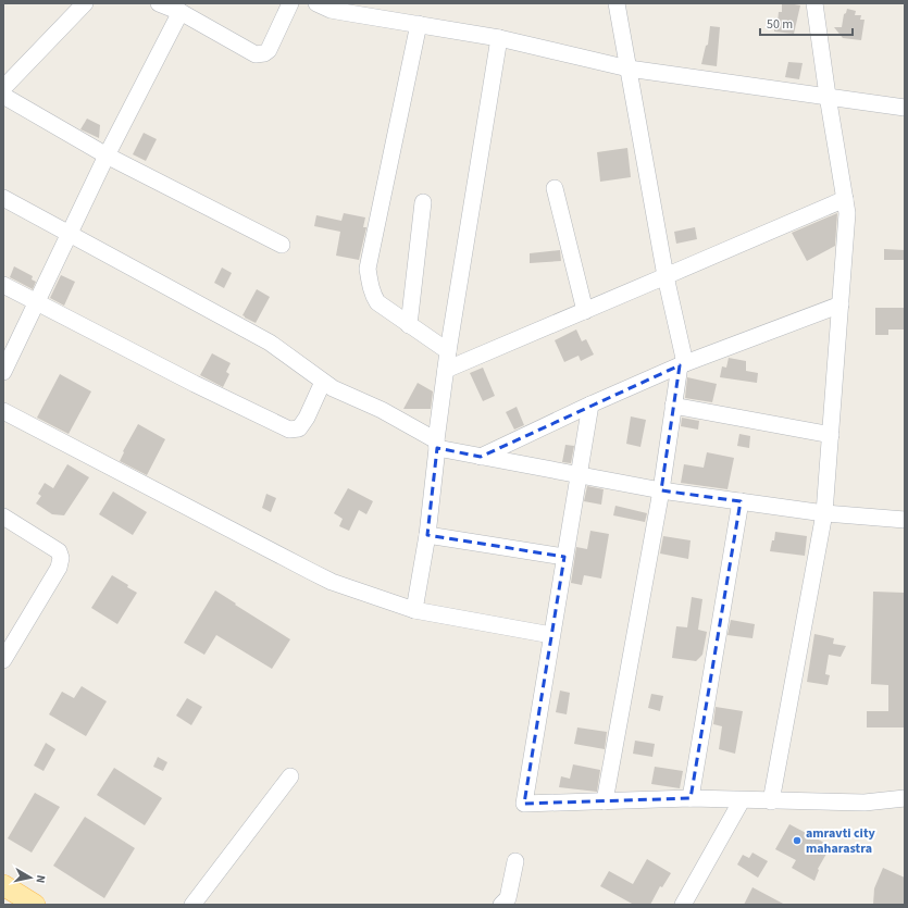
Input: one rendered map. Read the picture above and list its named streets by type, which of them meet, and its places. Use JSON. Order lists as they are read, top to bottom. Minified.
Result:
{"places":["amravti city maharastra"],"scale_bar":"50 m","north":"right"}
